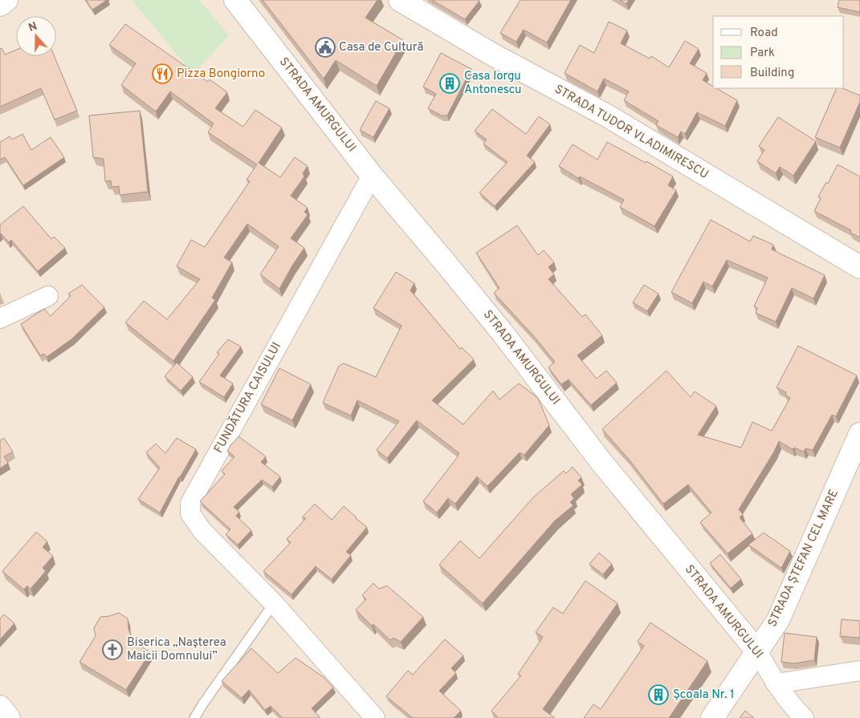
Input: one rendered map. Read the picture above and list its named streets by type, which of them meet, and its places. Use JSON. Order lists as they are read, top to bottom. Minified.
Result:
{"streets":{"street":["STRADA AMURGULUI","STRADA TUDOR VLADIMIRESCU","FUNDĂTURA CAISULUI","STRADA ȘTEFAN CEL MARE"]},"crossings":[["STRADA AMURGULUI","FUNDĂTURA CAISULUI"],["STRADA AMURGULUI","STRADA ȘTEFAN CEL MARE"]],"places":{"public building":["Casa de Cultură"],"restaurant":["Pizza Bongiorno"],"building":["Casa Iorgu Antonescu","Școala Nr. 1"],"church":["Biserica „Nașterea Maicii Domnului”"]},"legend":["Road","Park","Building"],"north":"top"}
